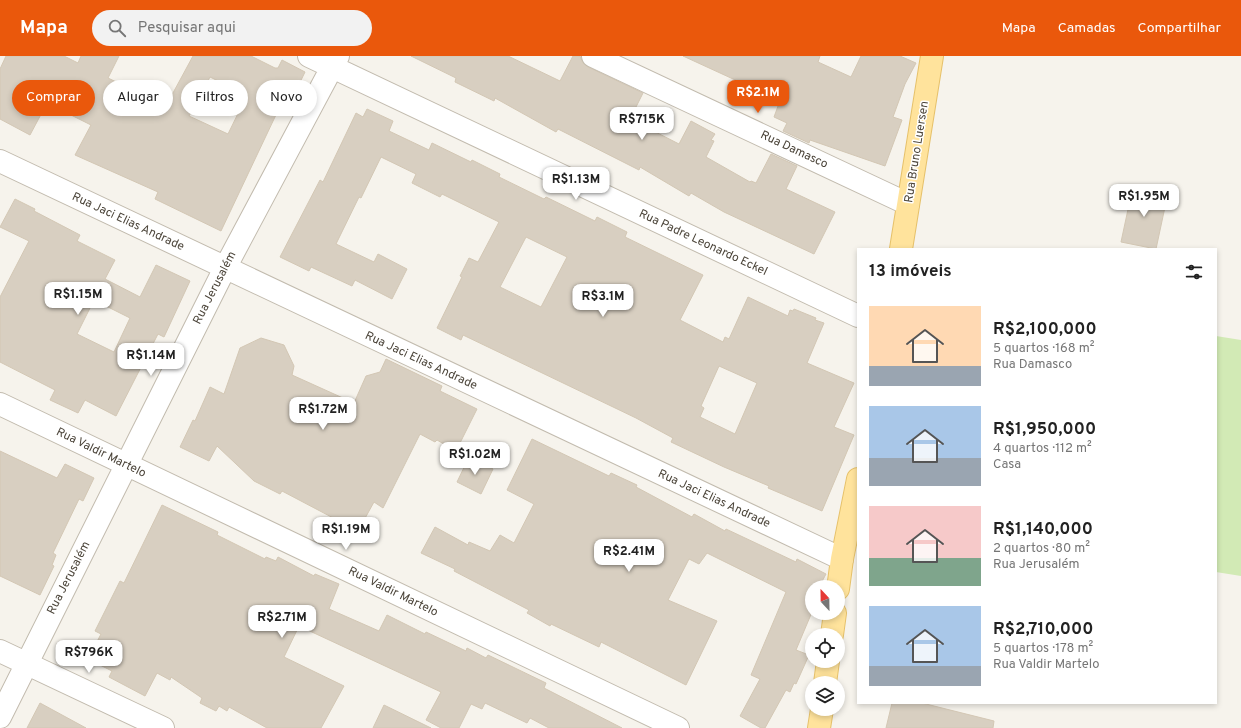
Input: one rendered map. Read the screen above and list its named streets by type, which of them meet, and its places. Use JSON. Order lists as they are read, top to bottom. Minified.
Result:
{"streets":{"main road":["Rua Bruno Luersen"],"street":["Rua Damasco","Rua Jaci Elias Andrade","Rua Padre Leonardo Eckel","Rua Jerusalém","Rua Valdir Martelo"]},"crossings":[["Rua Damasco","Rua Bruno Luersen"],["Rua Jaci Elias Andrade","Rua Jerusalém"],["Rua Padre Leonardo Eckel","Rua Jerusalém"],["Rua Jerusalém","Rua Valdir Martelo"]],"north":"top","page":{"header":"Mapa","search":"Pesquisar aqui","nav":["Mapa","Camadas","Compartilhar"],"price":["R$2.1M","R$715K","R$1.13M","R$1.95M","R$1.15M","R$3.1M","R$1.14M","R$1.72M","R$1.02M","R$1.19M","R$2.41M","R$2.71M","R$796K"],"chip":["Comprar","Alugar","Filtros","Novo"],"heading":"13 imóveis","list":[{"name":"R$2,100,000","note":"5 quartos · 168 m² · Rua Damasco"},{"name":"R$1,950,000","note":"4 quartos · 112 m² · Casa"},{"name":"R$1,140,000","note":"2 quartos · 80 m² · Rua Jerusalém"},{"name":"R$2,710,000","note":"5 quartos · 178 m² · Rua Valdir Martelo"}]}}
